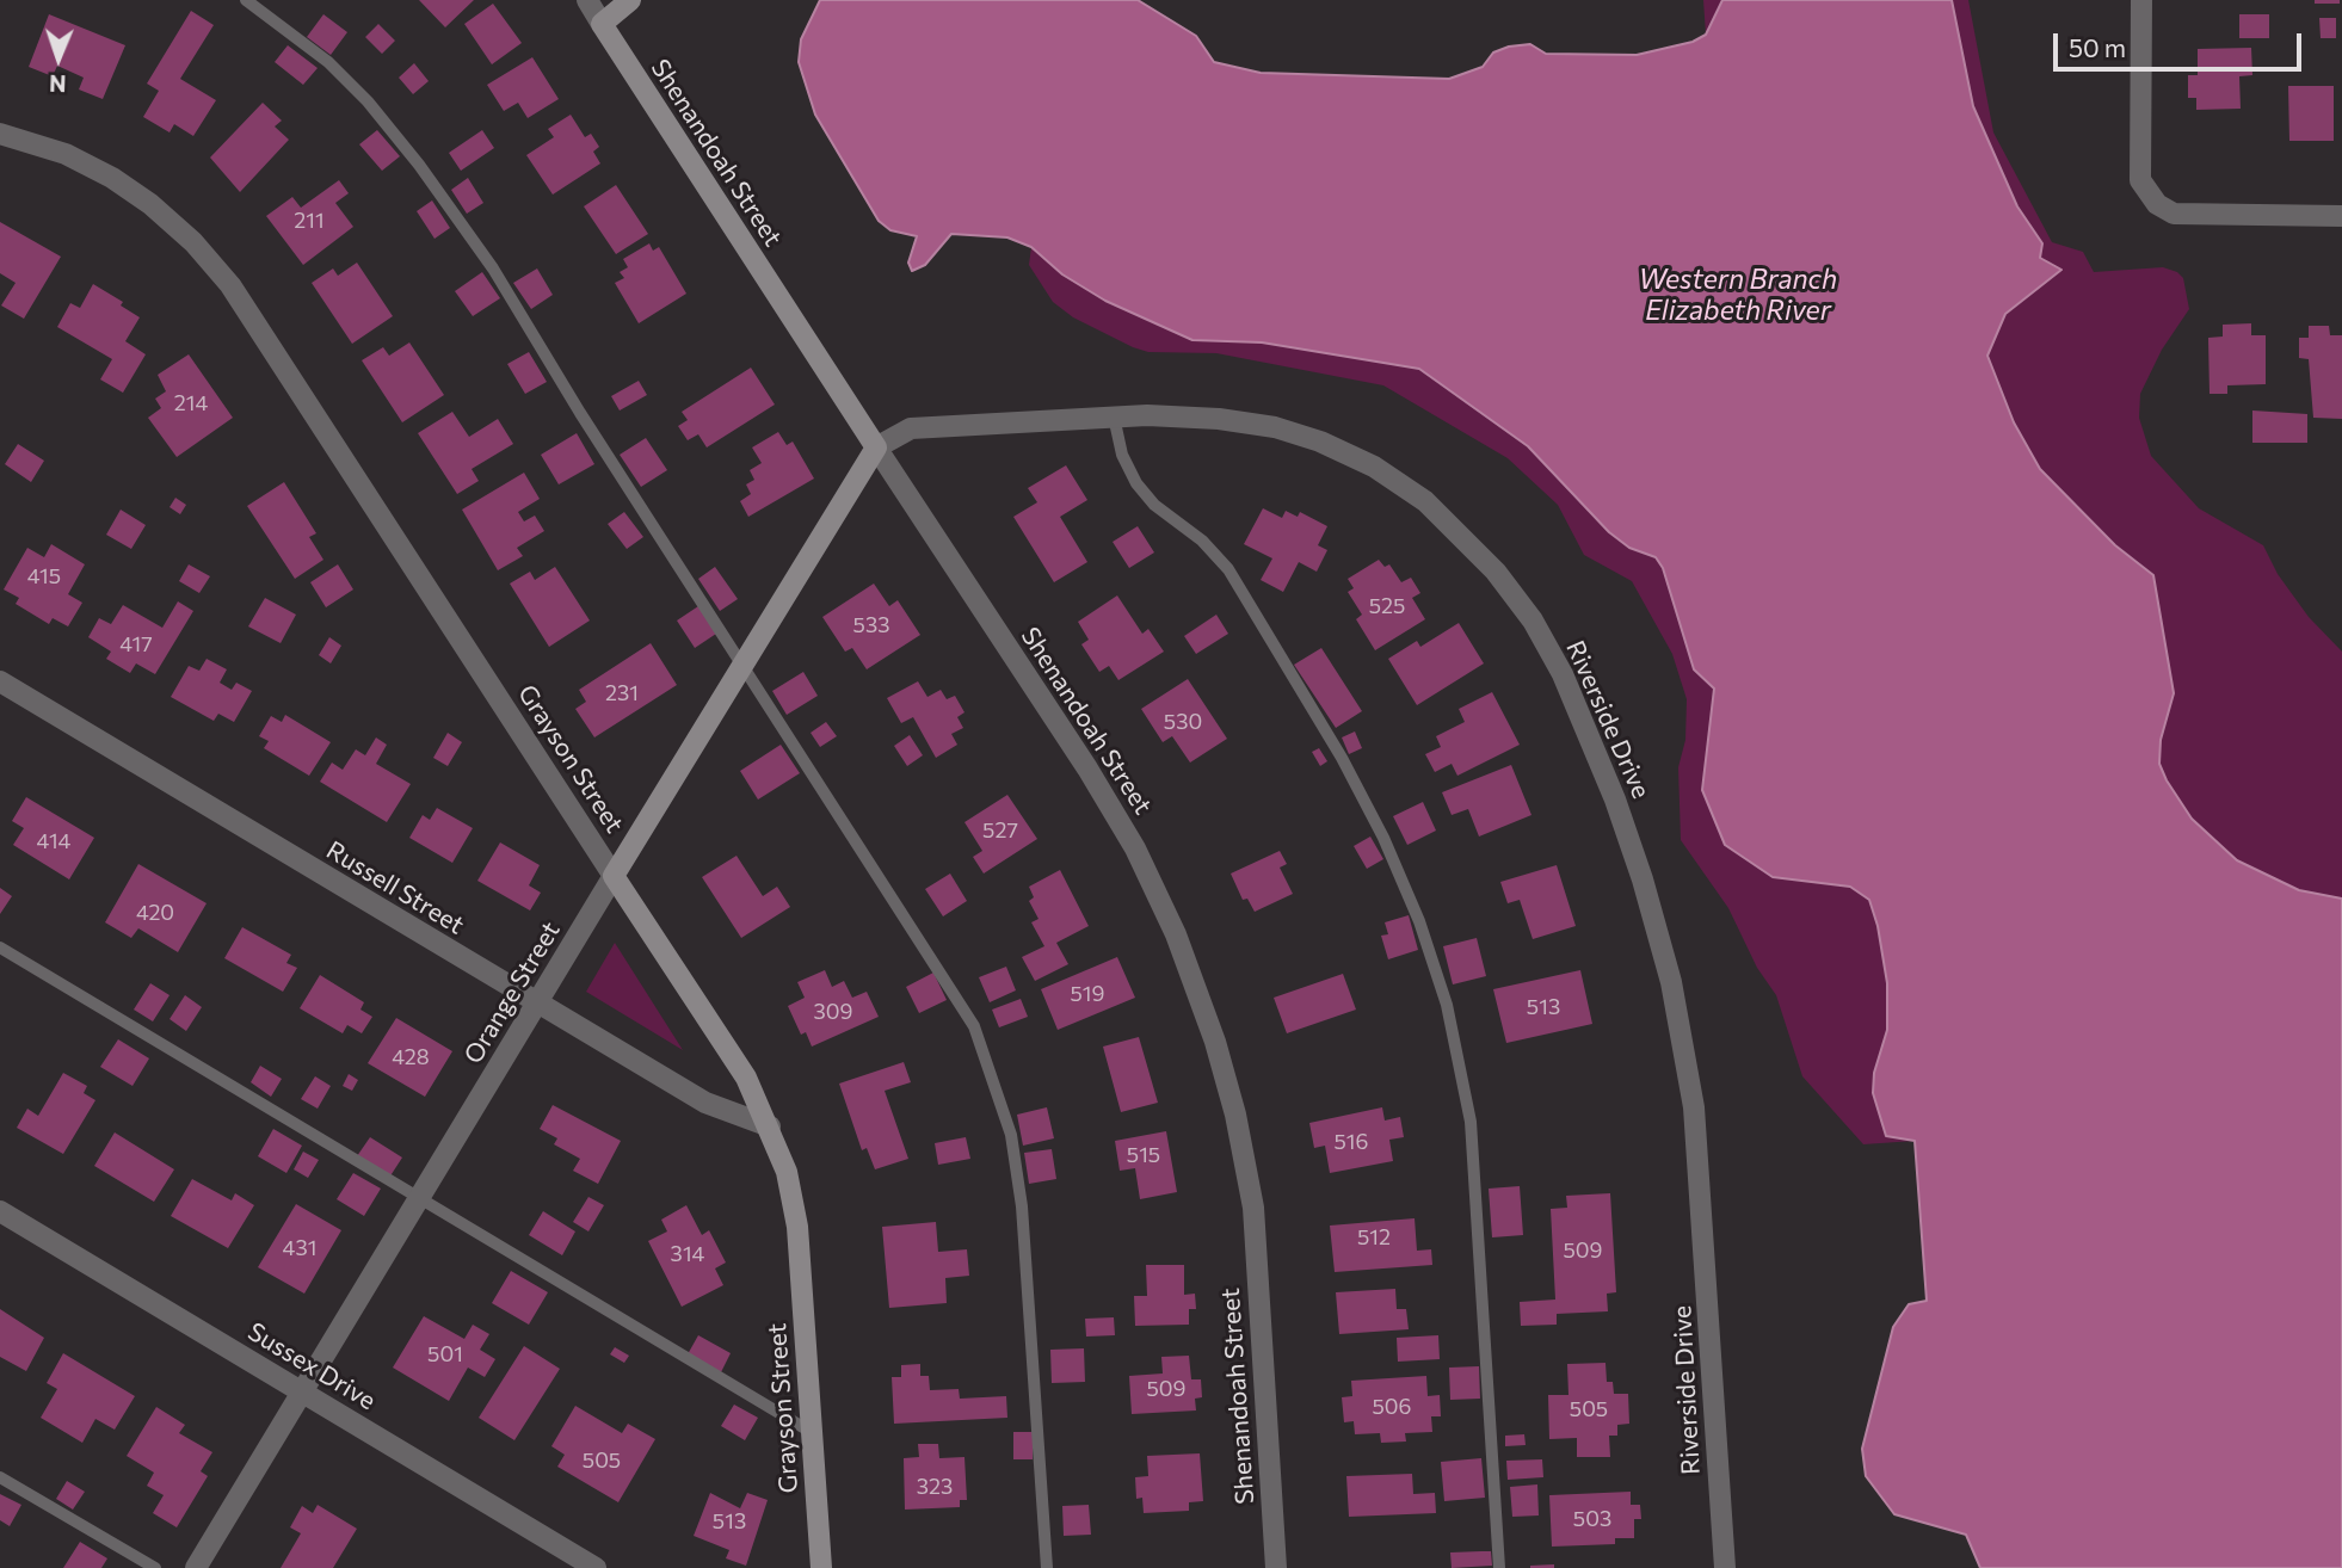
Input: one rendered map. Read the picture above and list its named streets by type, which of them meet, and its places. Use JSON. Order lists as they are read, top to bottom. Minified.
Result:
{"streets":{"street":["Shenandoah Street","Riverside Drive","Grayson Street","Russell Street","Orange Street","Sussex Drive"]},"crossings":[["Shenandoah Street","Riverside Drive"],["Shenandoah Street","Orange Street"],["Riverside Drive","Orange Street"],["Grayson Street","Russell Street"],["Grayson Street","Orange Street"],["Russell Street","Orange Street"],["Orange Street","Sussex Drive"]],"water":["Western Branch Elizabeth River"],"house_numbers":["211","214","415","525","533","417","231","530","527","414","420","519","513","309","428","516","515","512","431","509","314","501","509","506","505","505","323","503","513"],"scale_bar":"50 m","north":"bottom"}
